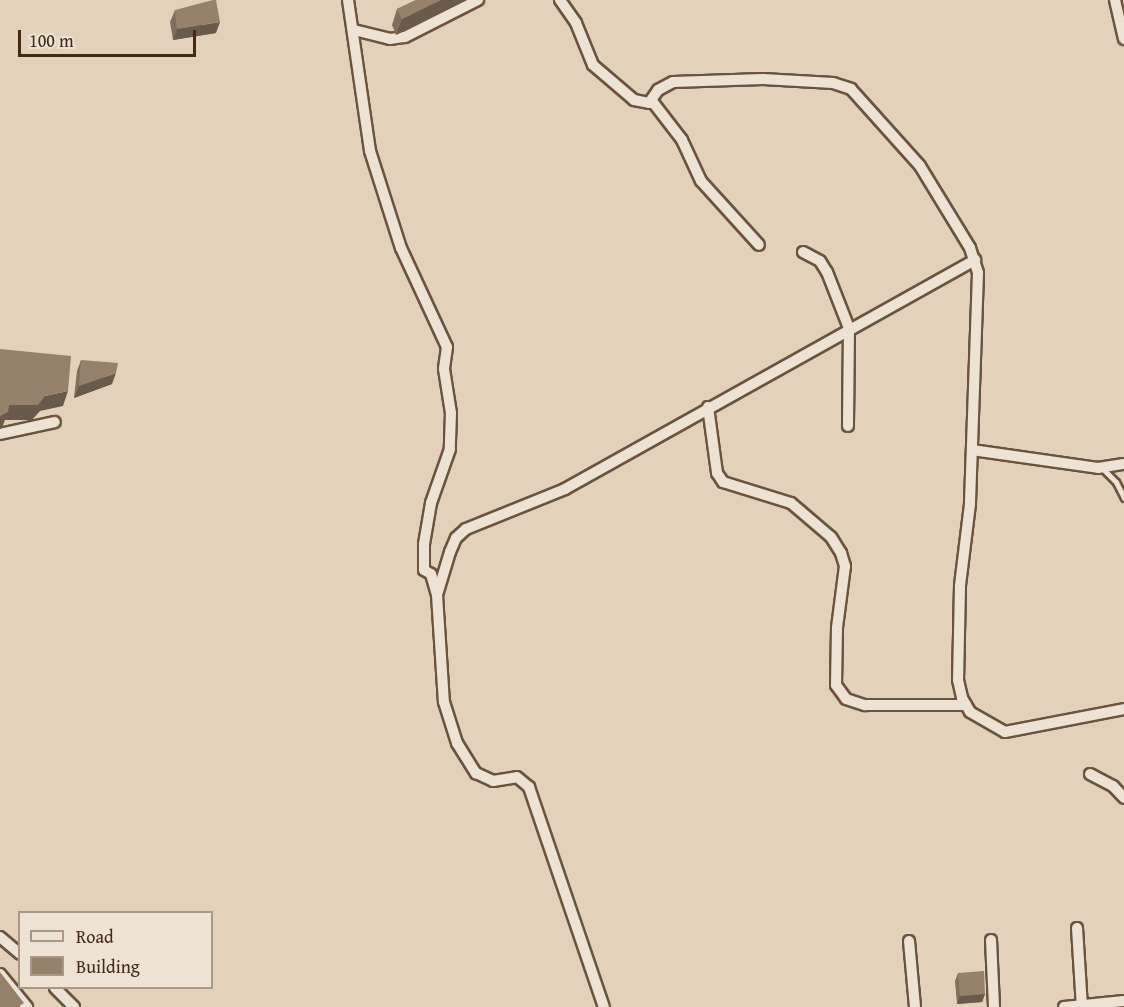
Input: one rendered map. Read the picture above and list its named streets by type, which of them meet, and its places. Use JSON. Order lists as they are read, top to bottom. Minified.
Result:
{"legend":["Road","Building"],"scale_bar":"100 m"}
